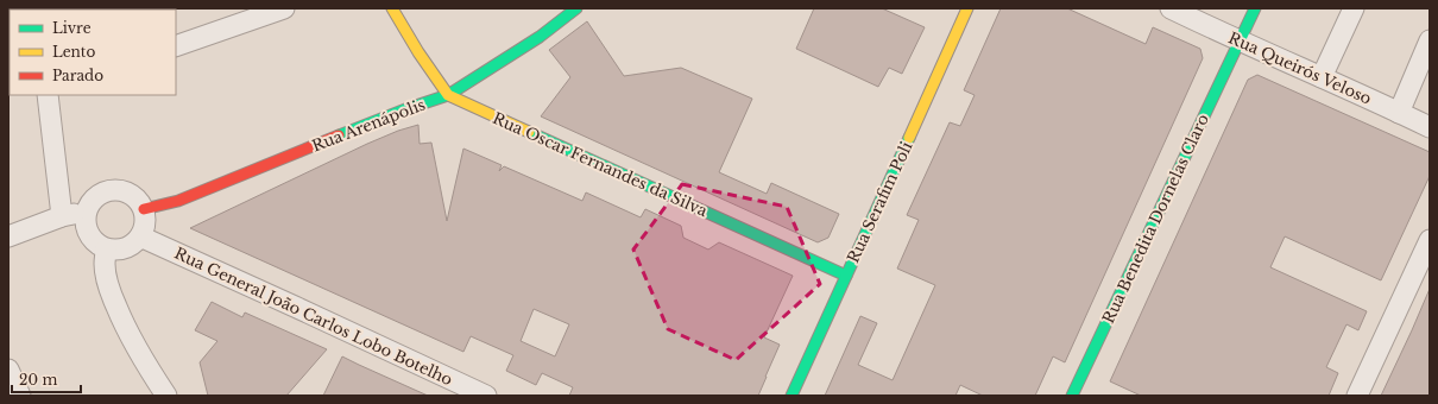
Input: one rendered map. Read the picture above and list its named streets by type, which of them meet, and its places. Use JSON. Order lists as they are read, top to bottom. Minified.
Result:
{"streets":{"street":["Rua Queirós Veloso","Rua Arenápolis","Rua Oscar Fernandes da Silva","Rua Serafim Poli","Rua Benedita Dornelas Claro","Rua General João Carlos Lobo Botelho"]},"crossings":[["Rua Queirós Veloso","Rua Benedita Dornelas Claro"],["Rua Arenápolis","Rua Oscar Fernandes da Silva"],["Rua Arenápolis","Rua General João Carlos Lobo Botelho"],["Rua Oscar Fernandes da Silva","Rua Serafim Poli"]],"legend":["Livre","Lento","Parado"],"scale_bar":"20 m"}
